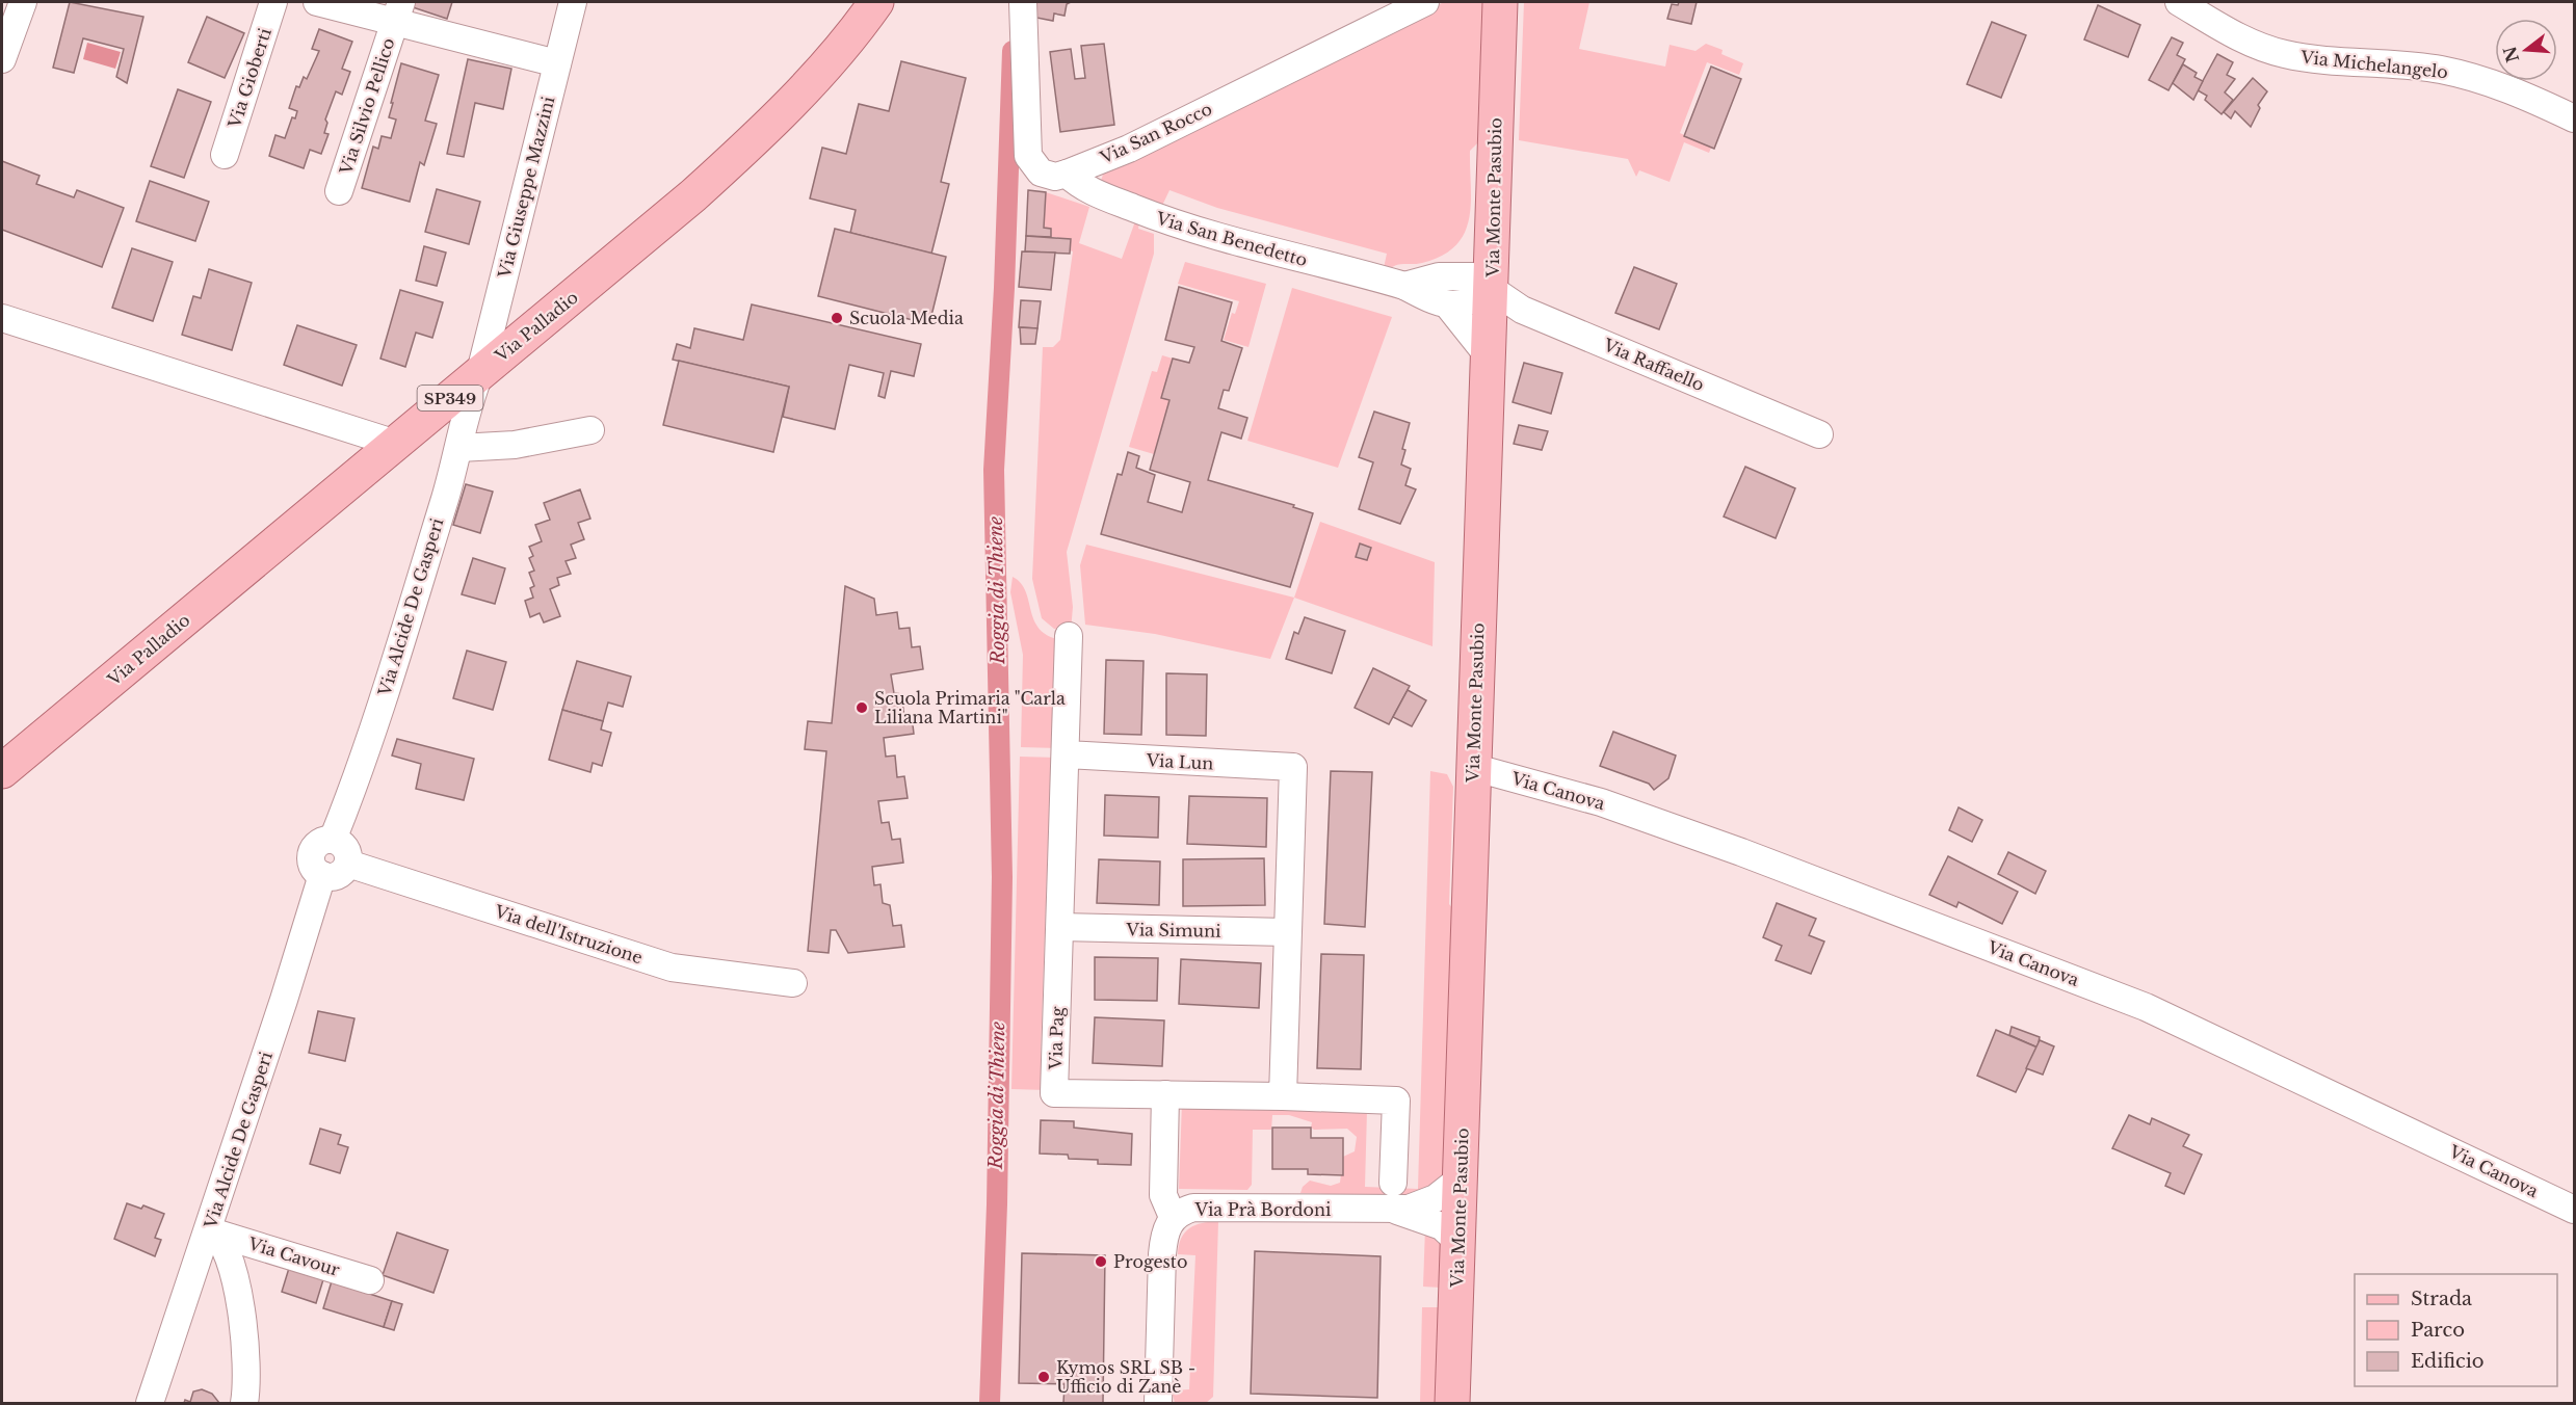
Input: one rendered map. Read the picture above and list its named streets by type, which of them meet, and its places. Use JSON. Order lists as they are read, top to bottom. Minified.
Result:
{"streets":{"main road":["Via Monte Pasubio","Via Palladio","SP349"],"street":["Via Michelangelo","Via Gioberti","Via Silvio Pellico","Via San Rocco","Via Giuseppe Mazzini","Via San Benedetto","Via Raffaello","Via Alcide De Gasperi","Via Lun","Via Canova","Via Simuni","Via dell'Istruzione","Via Pag","Via Prà Bordoni","Via Cavour"]},"crossings":[["Via Silvio Pellico","Via Giuseppe Mazzini"],["Via San Rocco","Via San Benedetto"],["Via Giuseppe Mazzini","Via Palladio"],["Via Giuseppe Mazzini","Via Alcide De Gasperi"],["Via Monte Pasubio","Via San Benedetto"],["Via Monte Pasubio","Via Raffaello"],["Via Monte Pasubio","Via Canova"],["Via Monte Pasubio","Via Prà Bordoni"],["Via San Benedetto","Via Raffaello"],["Via Palladio","Via Alcide De Gasperi"],["Via Alcide De Gasperi","Via dell'Istruzione"],["Via Alcide De Gasperi","Via Cavour"],["Via Lun","Via Simuni"],["Via Lun","Via Pag"],["Via Simuni","Via Pag"]],"water":["Roggia di Thiene"],"places":["Scuola Media","Scuola Primaria \"Carla Liliana Martini\"","Progesto","Kymos SRL SB - Ufficio di Zanè"],"legend":["Strada","Parco","Edificio"],"north":"left"}
